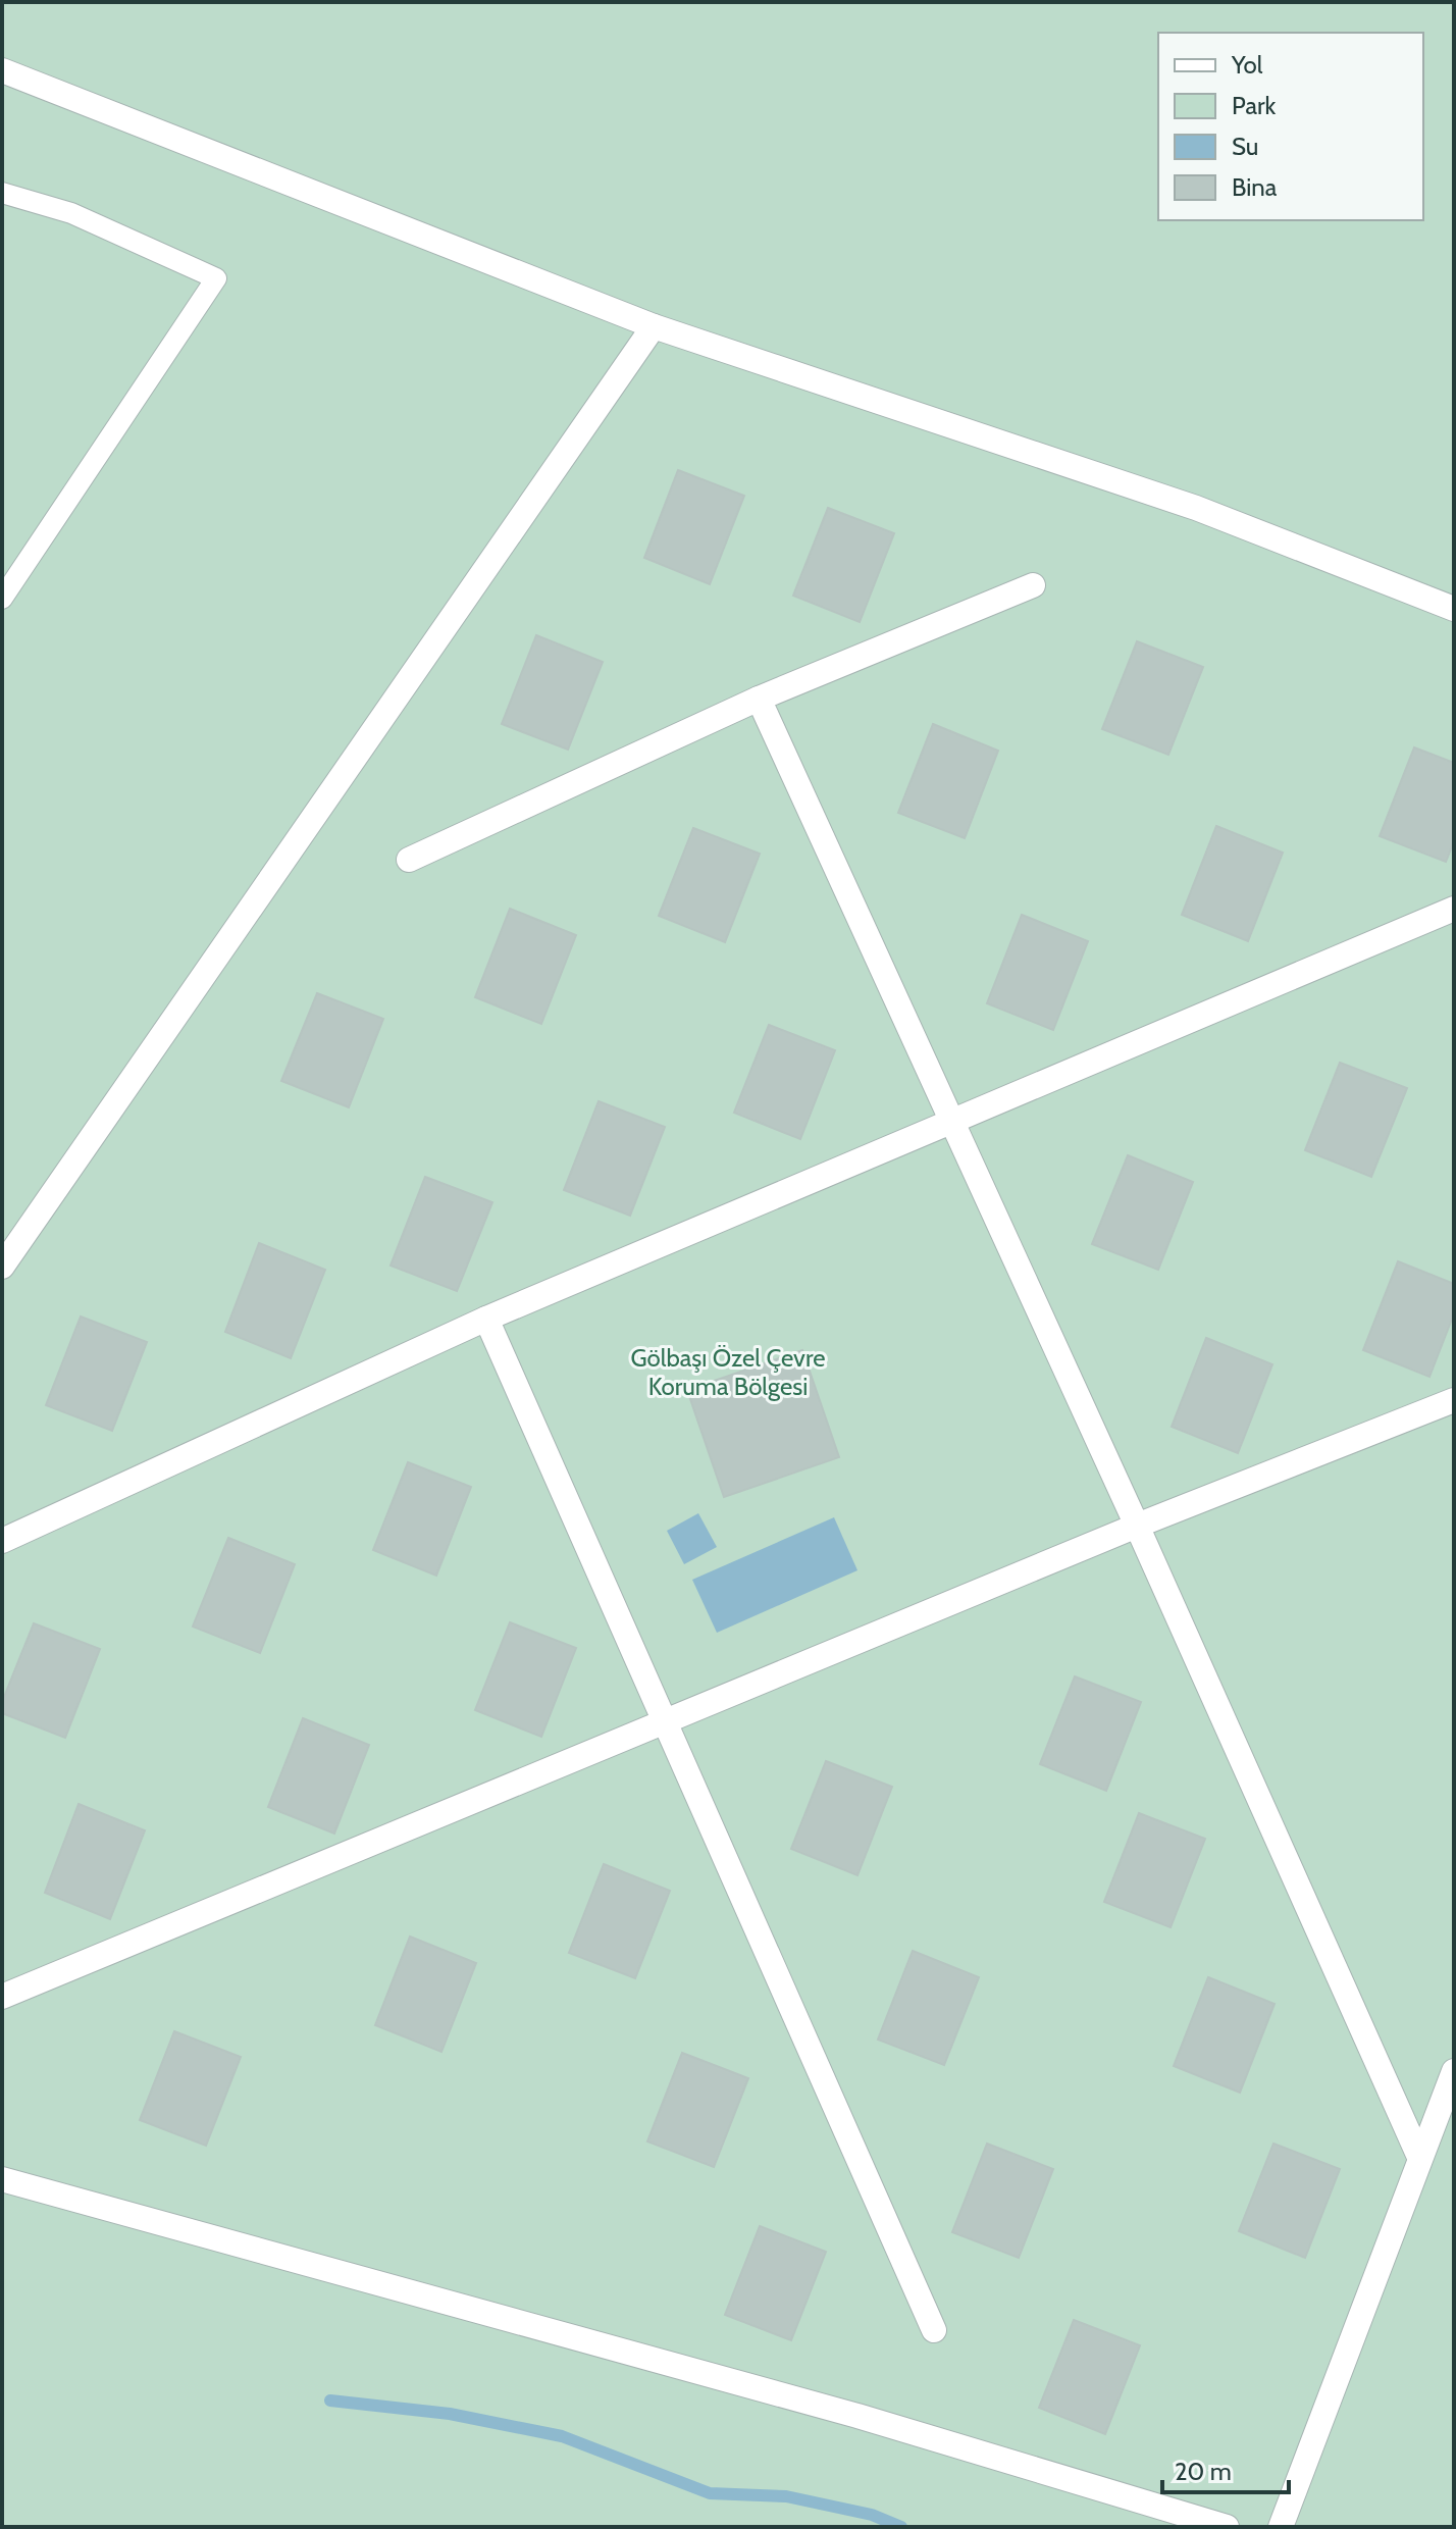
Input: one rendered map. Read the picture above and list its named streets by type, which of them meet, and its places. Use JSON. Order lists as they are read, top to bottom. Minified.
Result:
{"parks":["Gölbaşı Özel Çevre Koruma Bölgesi"],"legend":["Yol","Park","Su","Bina"],"scale_bar":"20 m"}
